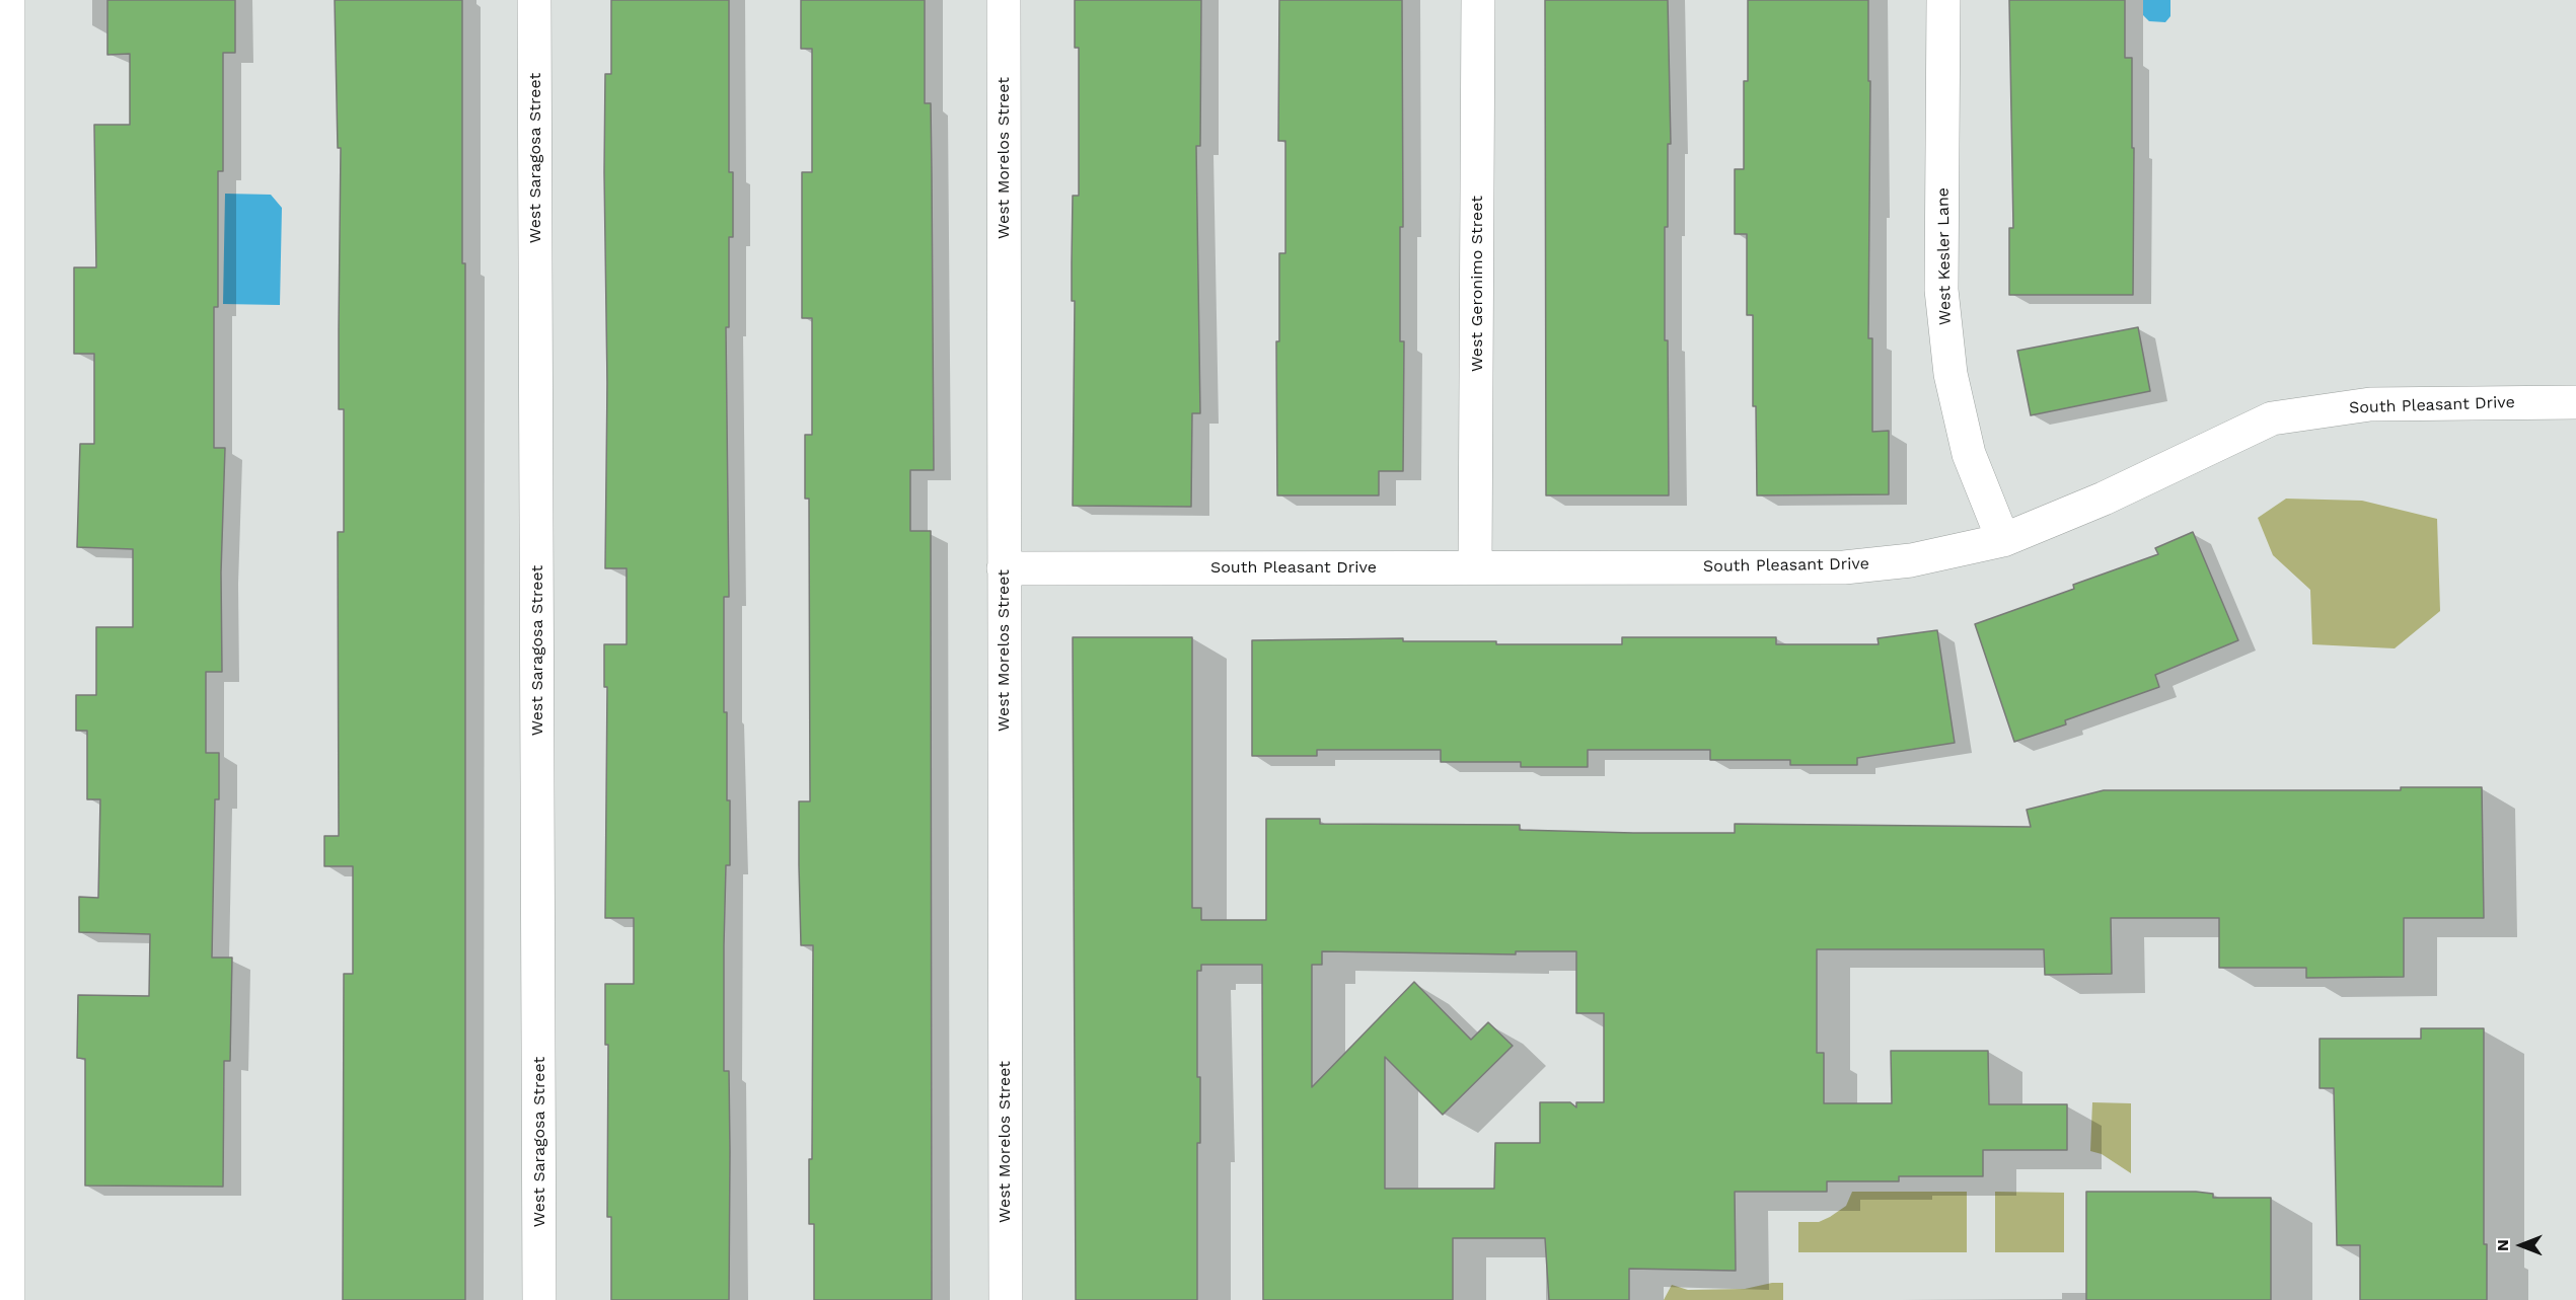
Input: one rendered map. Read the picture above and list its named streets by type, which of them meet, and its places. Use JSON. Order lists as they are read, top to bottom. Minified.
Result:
{"streets":{"street":["West Saragosa Street","West Morelos Street","West Kesler Lane","West Geronimo Street","South Pleasant Drive"]},"crossings":[["West Morelos Street","South Pleasant Drive"],["West Kesler Lane","South Pleasant Drive"],["West Geronimo Street","South Pleasant Drive"]],"north":"left"}
